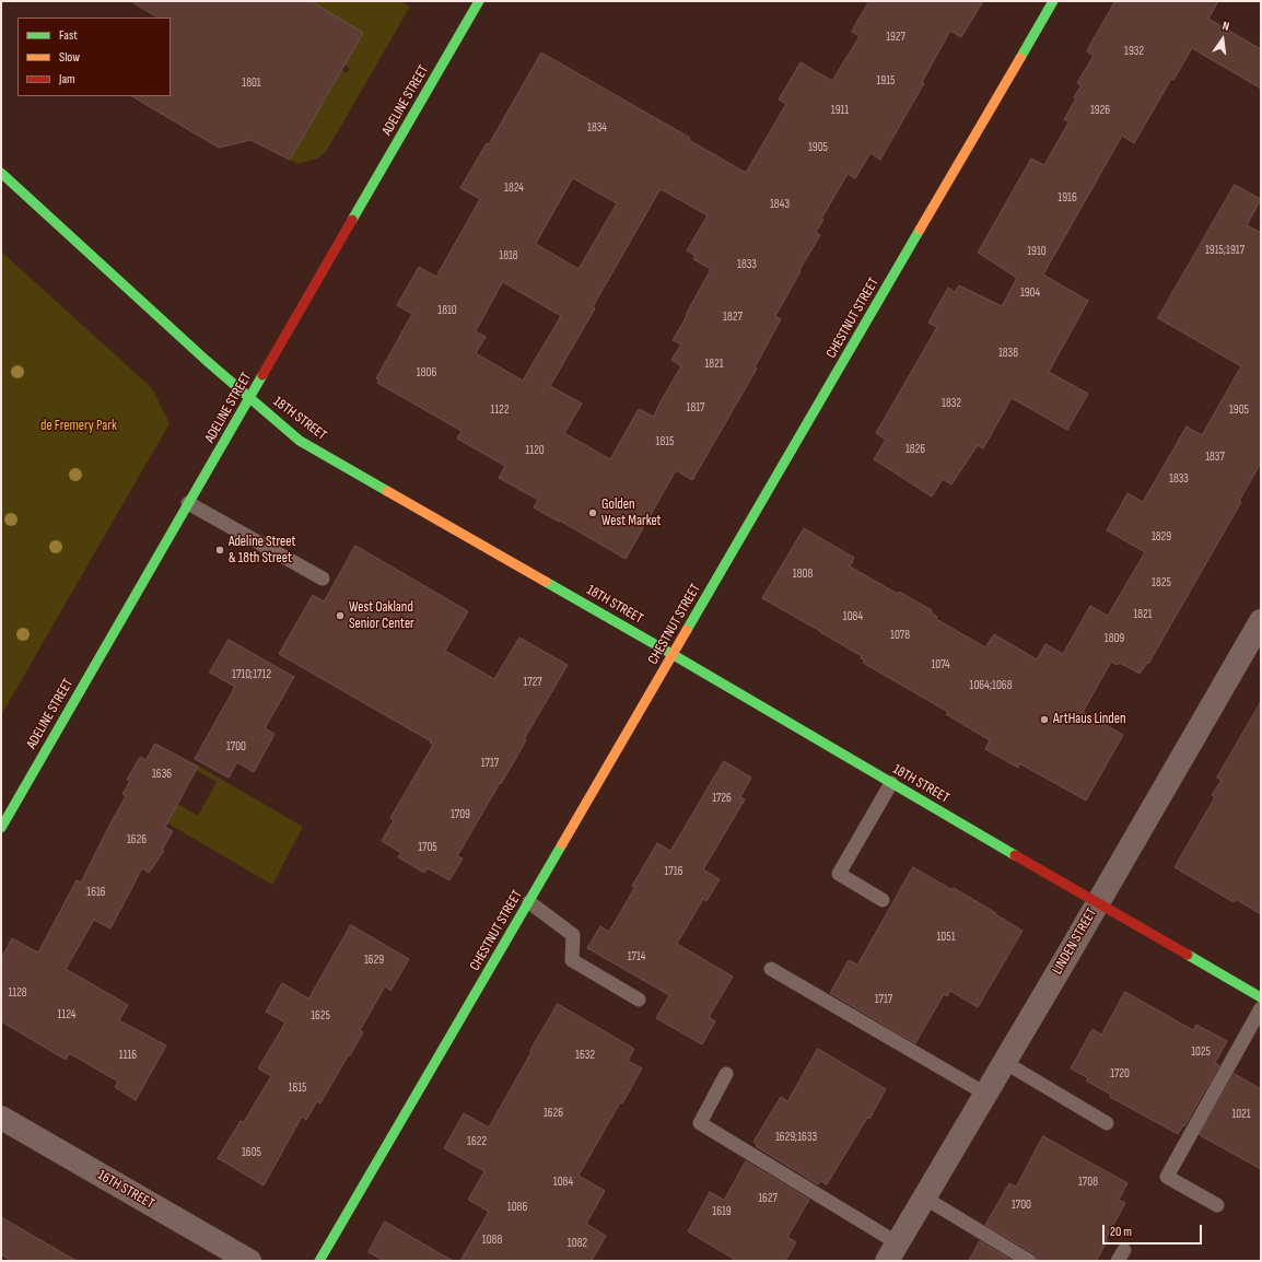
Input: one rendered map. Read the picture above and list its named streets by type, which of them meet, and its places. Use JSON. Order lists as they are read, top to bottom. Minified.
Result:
{"streets":{"street":["ADELINE STREET","CHESTNUT STREET","18TH STREET","LINDEN STREET","16TH STREET"]},"crossings":[["ADELINE STREET","18TH STREET"],["CHESTNUT STREET","18TH STREET"],["18TH STREET","LINDEN STREET"]],"parks":["de Fremery Park"],"places":["Golden West Market","Adeline Street & 18th Street","West Oakland Senior Center","ArtHaus Linden"],"house_numbers":["1927","1932","1915","1801","1911","1926","1834","1905","1824","1916","1843","1915;1917","1910","1818","1833","1904","1810","1827","1838","1821","1806","1832","1817","1122","1905","1815","1826","1120","1837","1833","1829","1808","1825","1821","1084","1078","1809","1074","1710;1712","1727","1064;1068","1700","1717","1636","1726","1709","1626","1705","1716","1616","1051","1714","1629","1128","1717","1124","1625","1025","1116","1632","1720","1615","1626","1021","1629;1633","1622","1605","1084","1708","1627","1700","1086","1619","1088","1082"],"legend":["Fast","Slow","Jam"],"scale_bar":"20 m","north":"top"}
